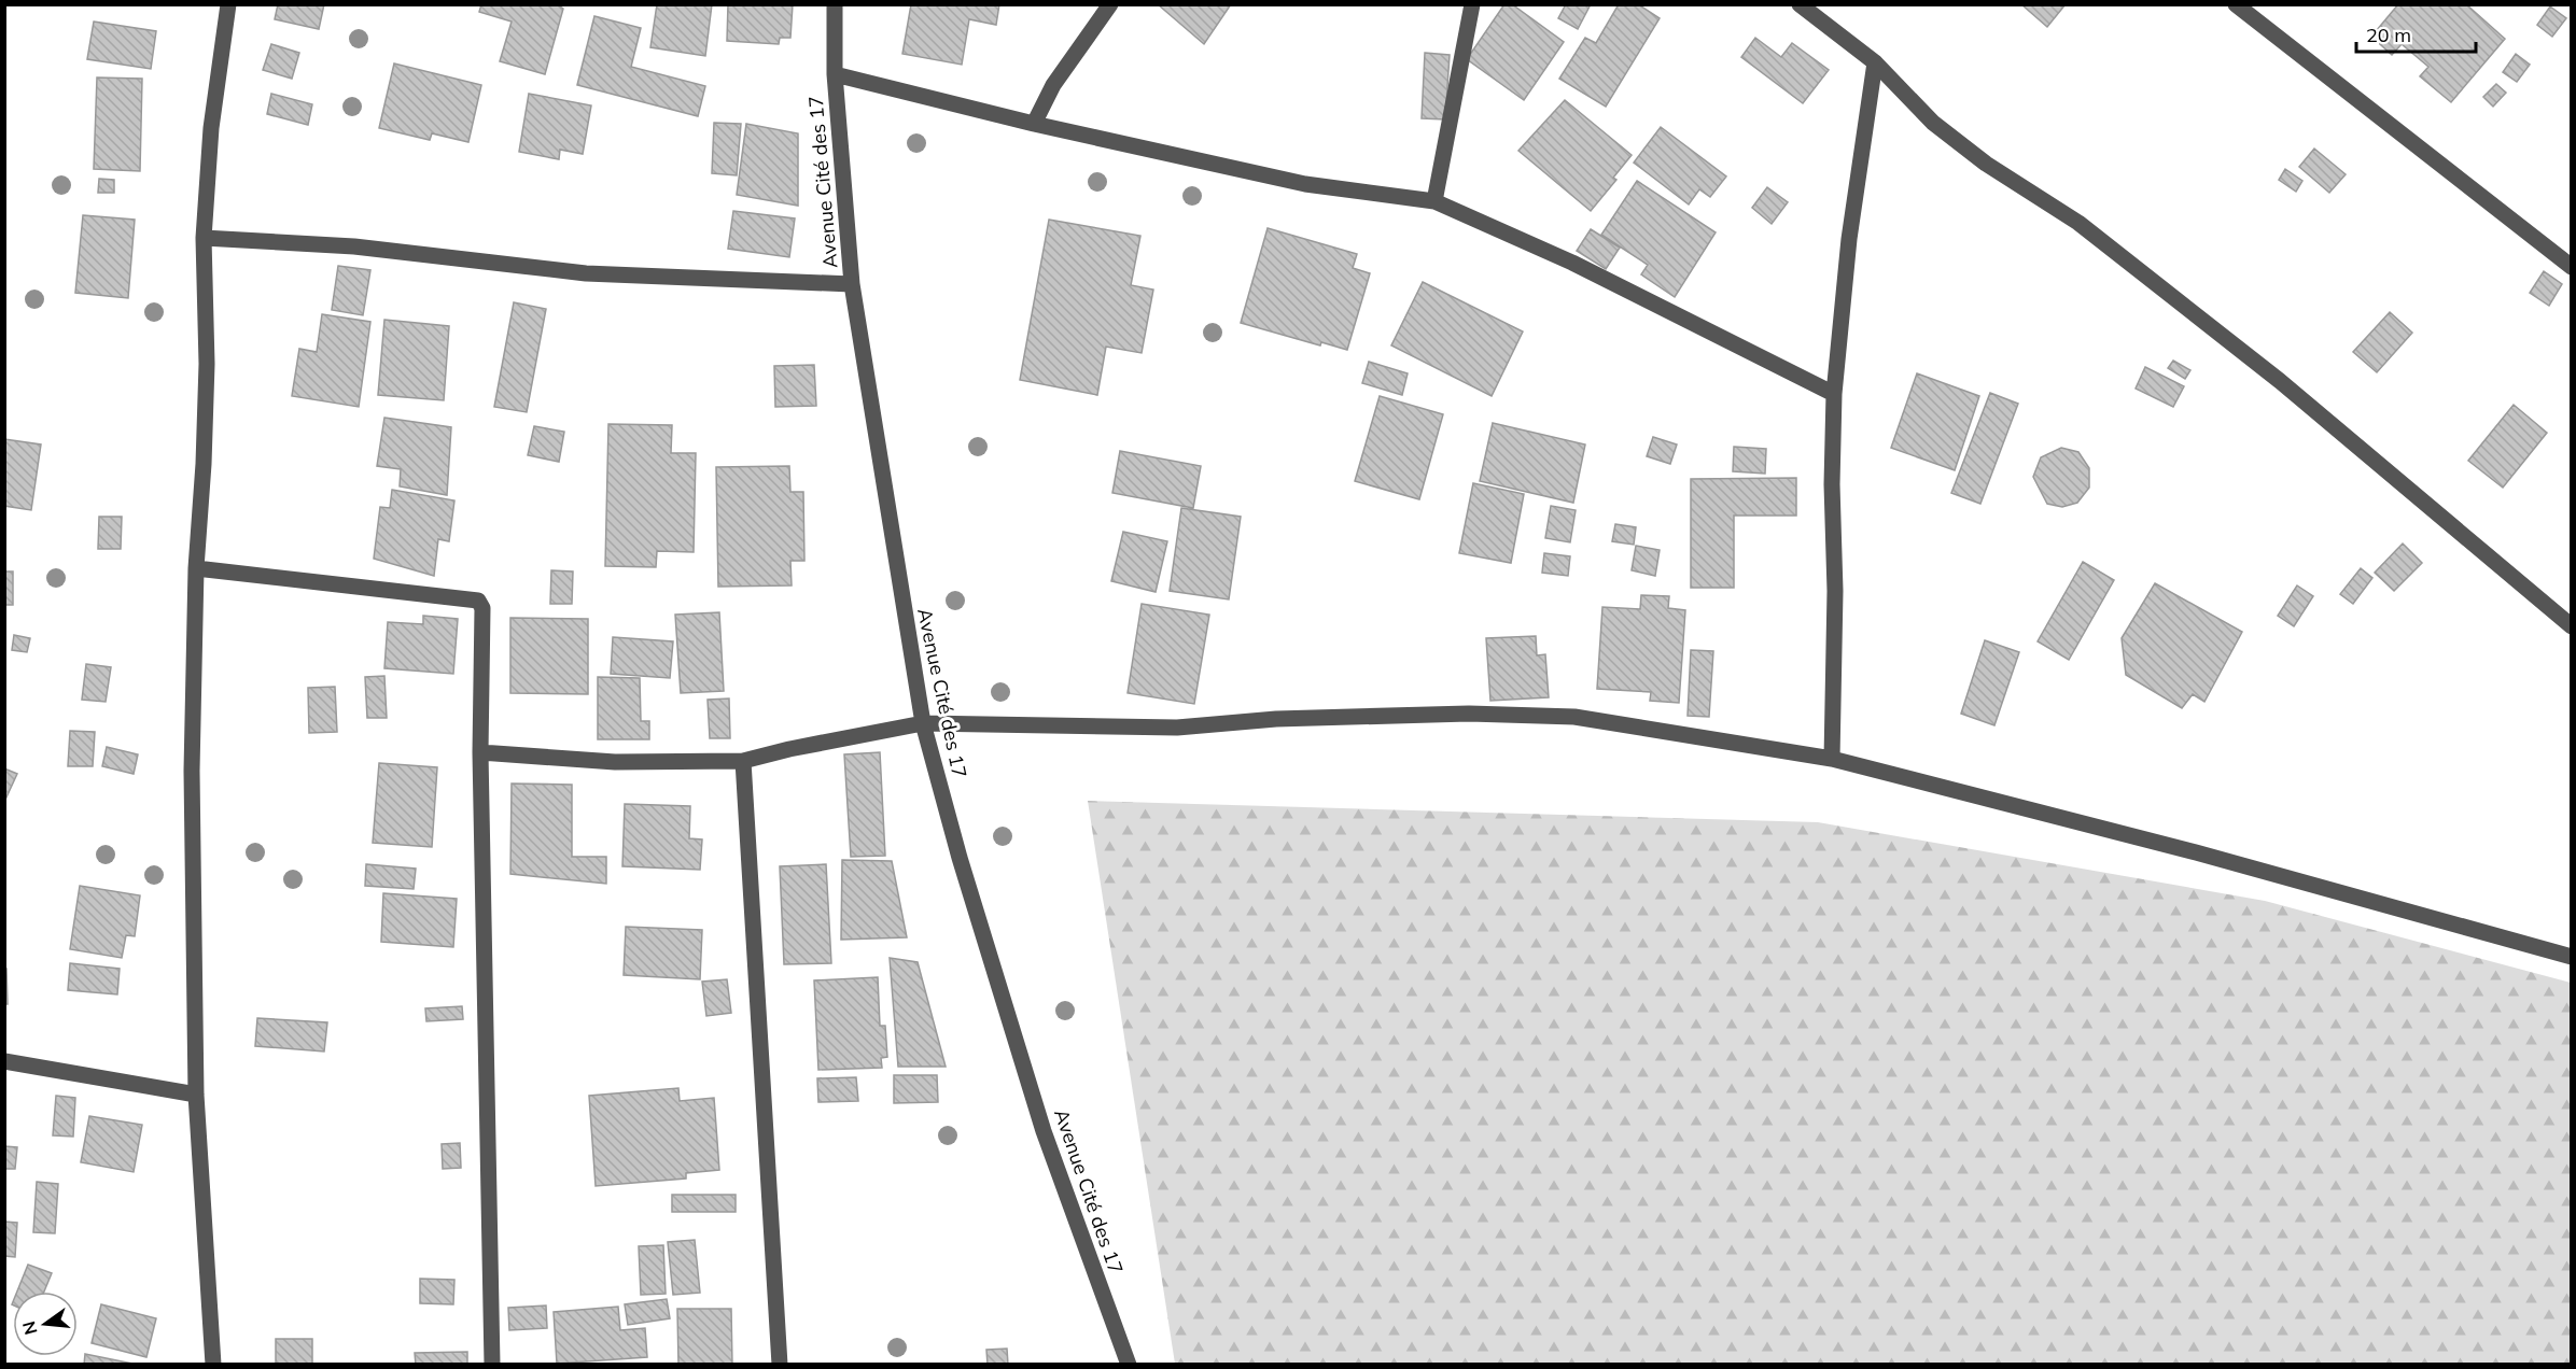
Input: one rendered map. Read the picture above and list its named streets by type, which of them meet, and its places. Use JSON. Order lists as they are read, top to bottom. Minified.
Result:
{"streets":{"street":["Avenue Cité des 17"]},"scale_bar":"20 m","north":"left"}
